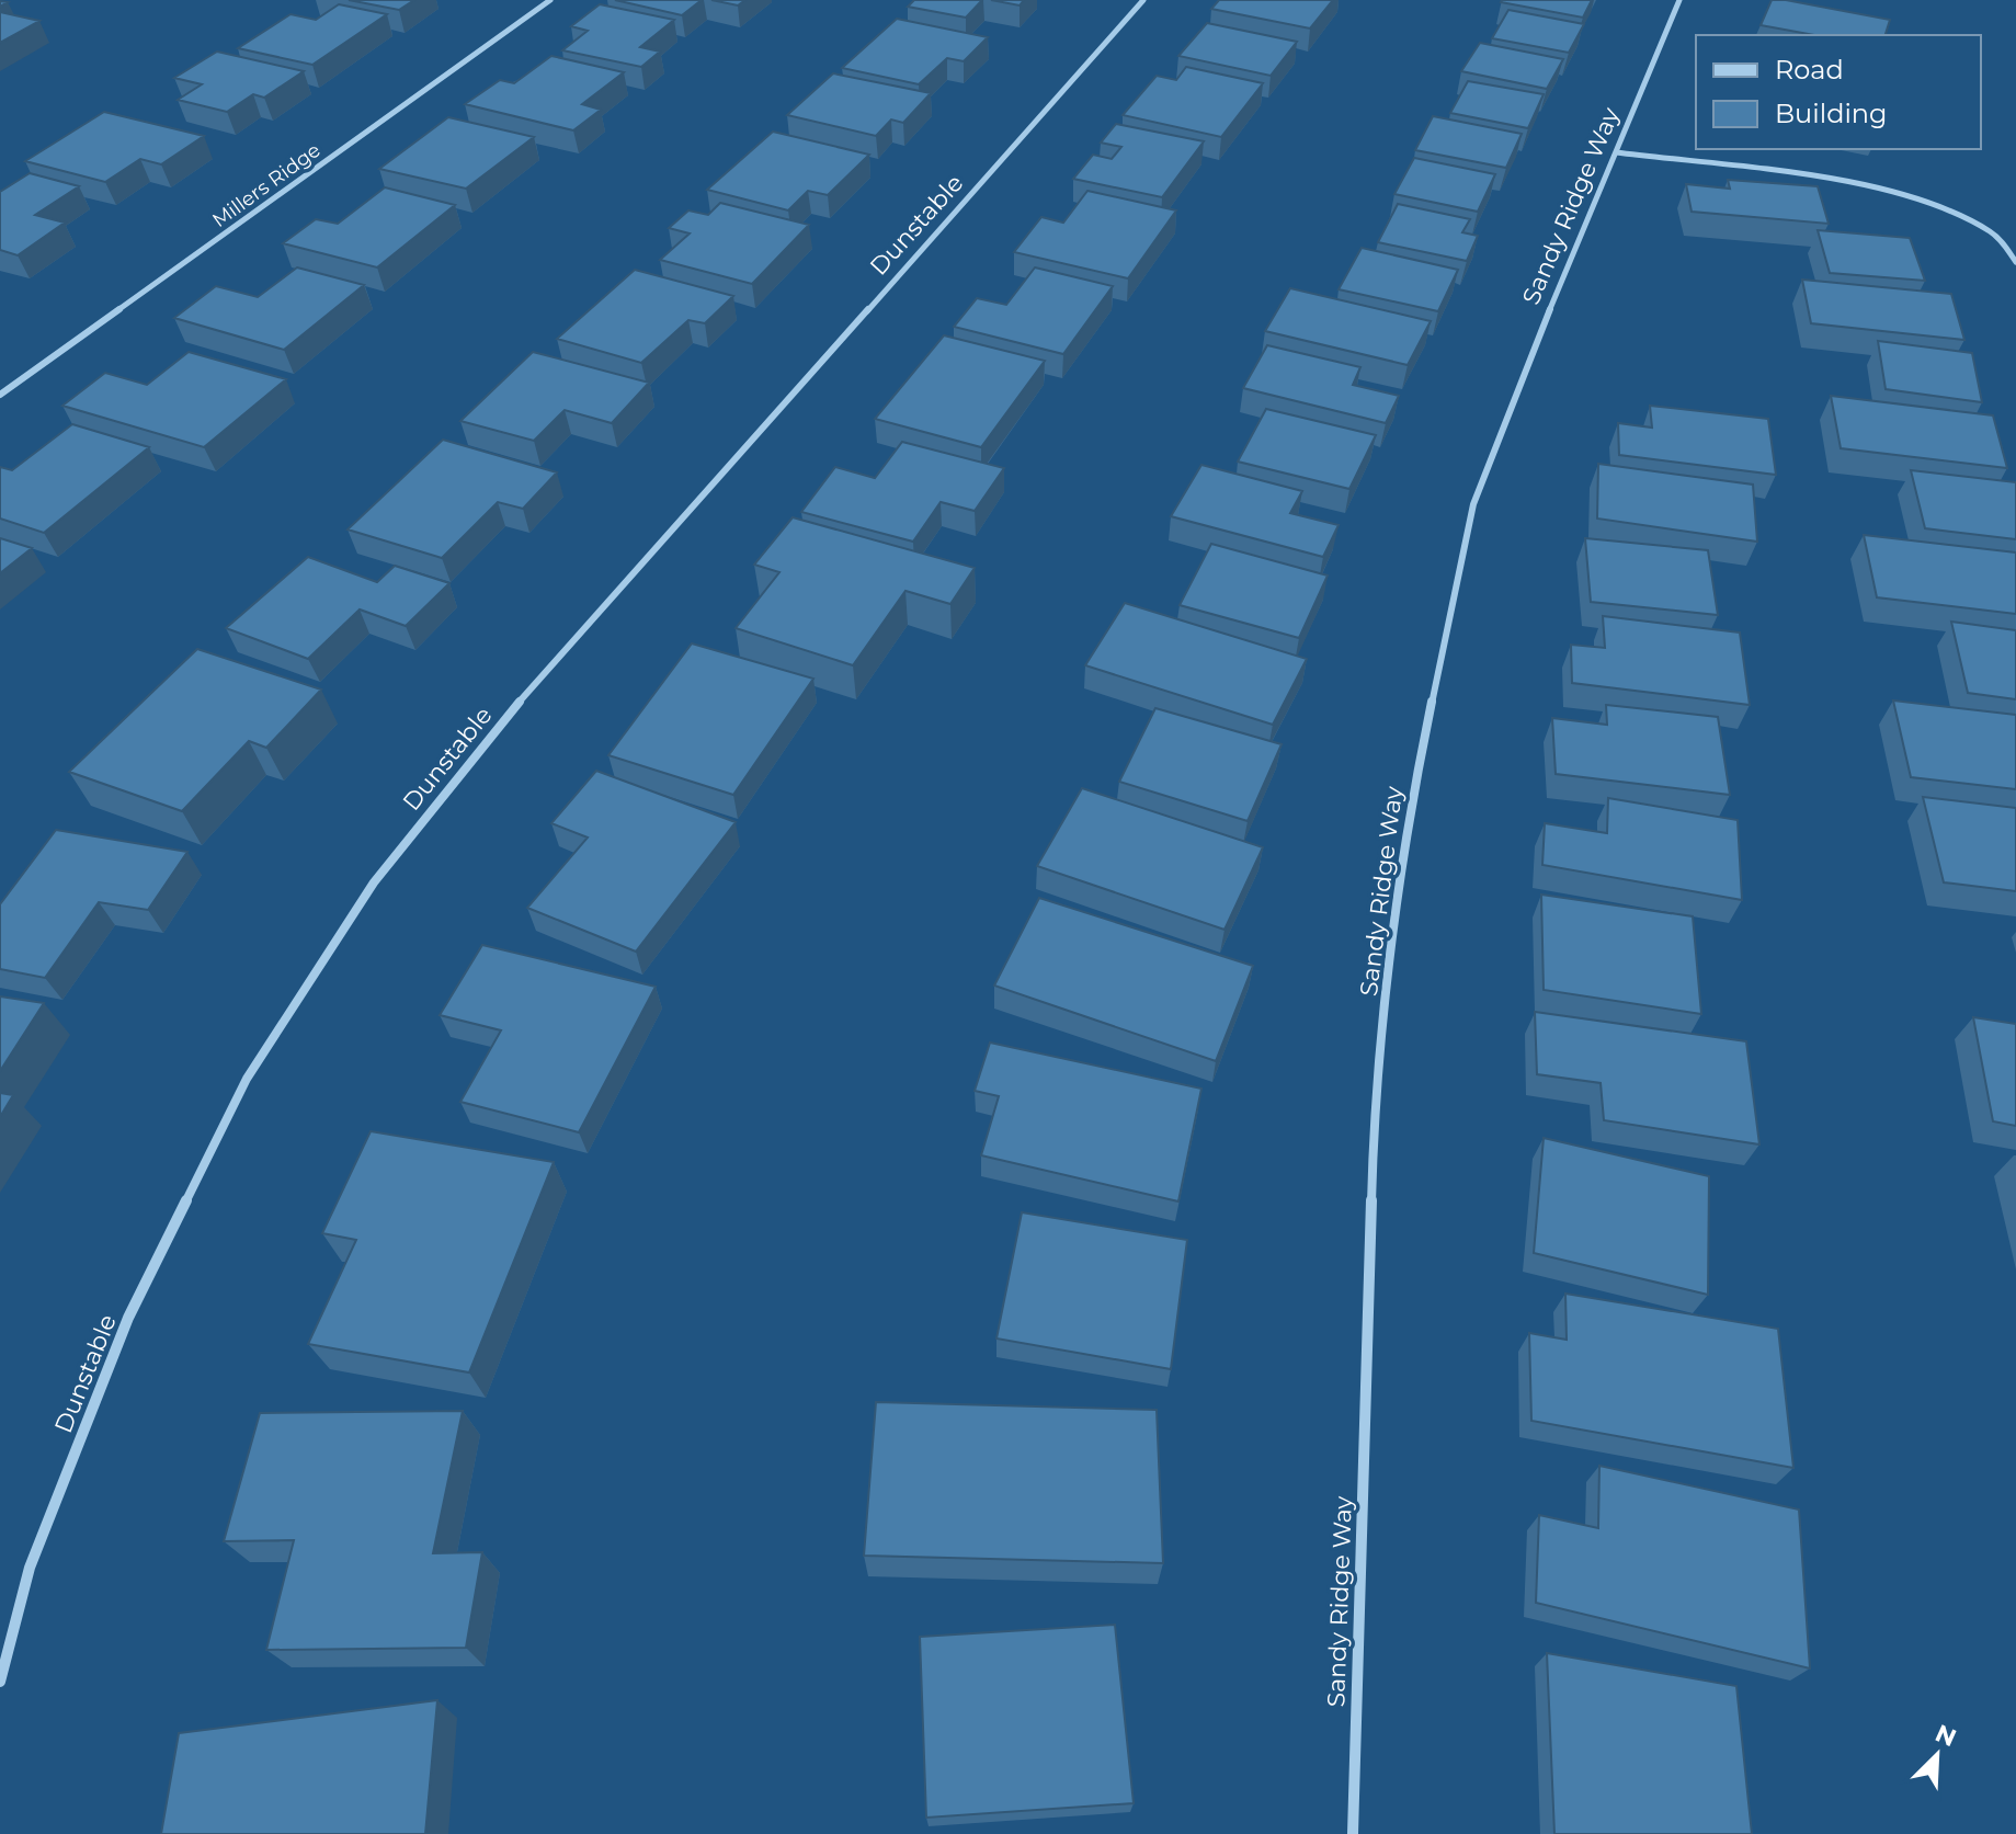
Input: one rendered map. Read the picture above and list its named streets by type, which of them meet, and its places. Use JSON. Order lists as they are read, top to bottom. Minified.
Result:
{"streets":{"street":["Millers Ridge","Sandy Ridge Way","Dunstable"]},"legend":["Road","Building"],"north":"top right"}
